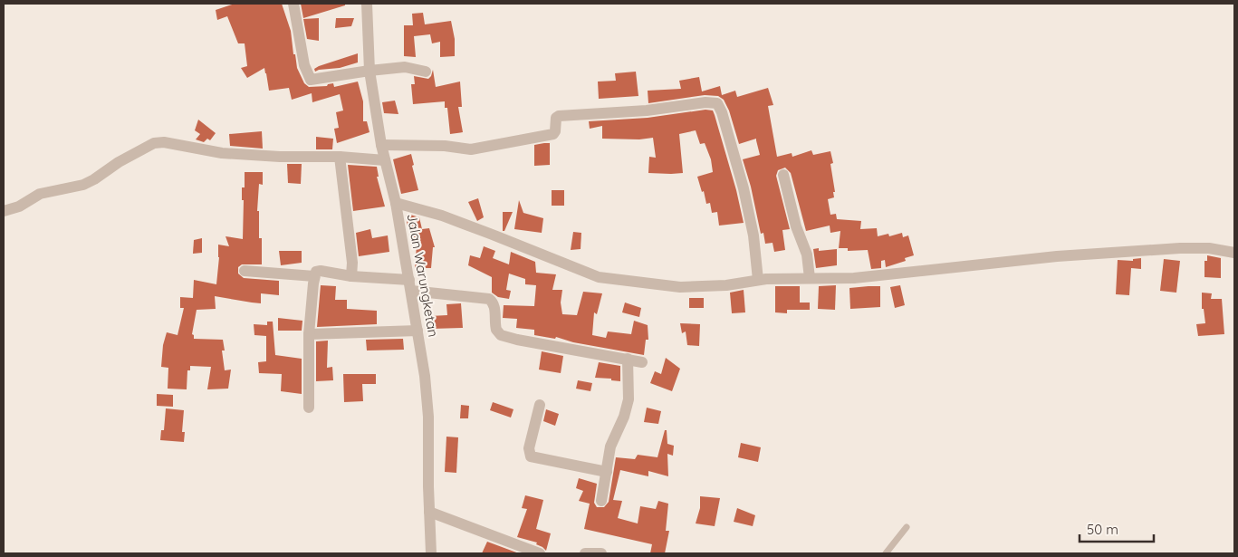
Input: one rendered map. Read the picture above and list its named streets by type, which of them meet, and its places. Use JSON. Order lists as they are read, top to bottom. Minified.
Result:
{"streets":{"street":["Jalan Warungketan"]},"scale_bar":"50 m"}
